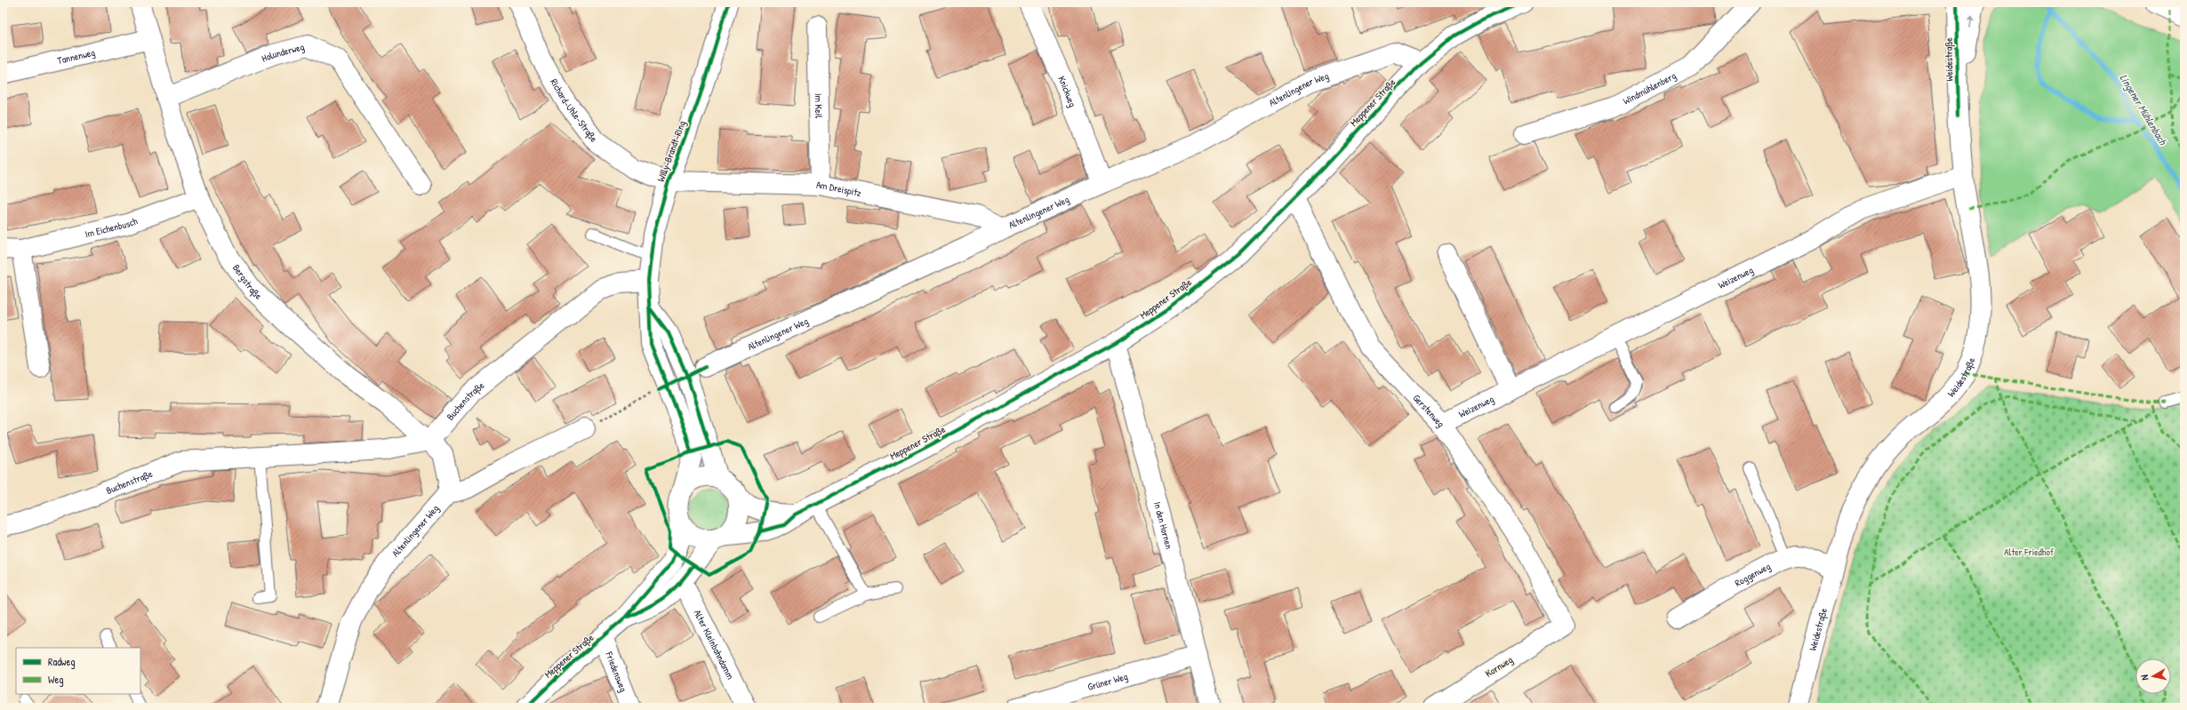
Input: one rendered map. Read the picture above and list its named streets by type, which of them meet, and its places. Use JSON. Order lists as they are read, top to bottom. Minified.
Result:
{"streets":{"street":["Holunderweg","Tannenweg","Weidestraße","Windmühlenberg","Altenlingener Weg","Knickweg","Meppener Straße","Im Keil","Richard-Uhle-Straße","Willy-Brandt-Ring","Am Dreispitz","Im Eichenbusch","Weizenweg","Bergstraße","Buchenstraße","Gerstenweg","In den Hornen","Roggenweg","Alter Kleinbahndamm","Kornweg","Friedensweg","Grüner Weg"]},"crossings":[["Holunderweg","Bergstraße"],["Tannenweg","Bergstraße"],["Weidestraße","Weizenweg"],["Weidestraße","Roggenweg"],["Altenlingener Weg","Knickweg"],["Altenlingener Weg","Meppener Straße"],["Altenlingener Weg","Am Dreispitz"],["Altenlingener Weg","Bergstraße"],["Meppener Straße","Willy-Brandt-Ring"],["Meppener Straße","Gerstenweg"],["Meppener Straße","In den Hornen"],["Meppener Straße","Alter Kleinbahndamm"],["Meppener Straße","Friedensweg"],["Im Keil","Am Dreispitz"],["Richard-Uhle-Straße","Willy-Brandt-Ring"],["Richard-Uhle-Straße","Am Dreispitz"],["Willy-Brandt-Ring","Am Dreispitz"],["Willy-Brandt-Ring","Buchenstraße"],["Im Eichenbusch","Bergstraße"],["Weizenweg","Gerstenweg"],["Bergstraße","Buchenstraße"],["Gerstenweg","Kornweg"],["In den Hornen","Grüner Weg"]],"water":["Lingener Mühlenbach"],"parks":["Alter Friedhof"],"legend":["Radweg","Weg"],"north":"left"}
